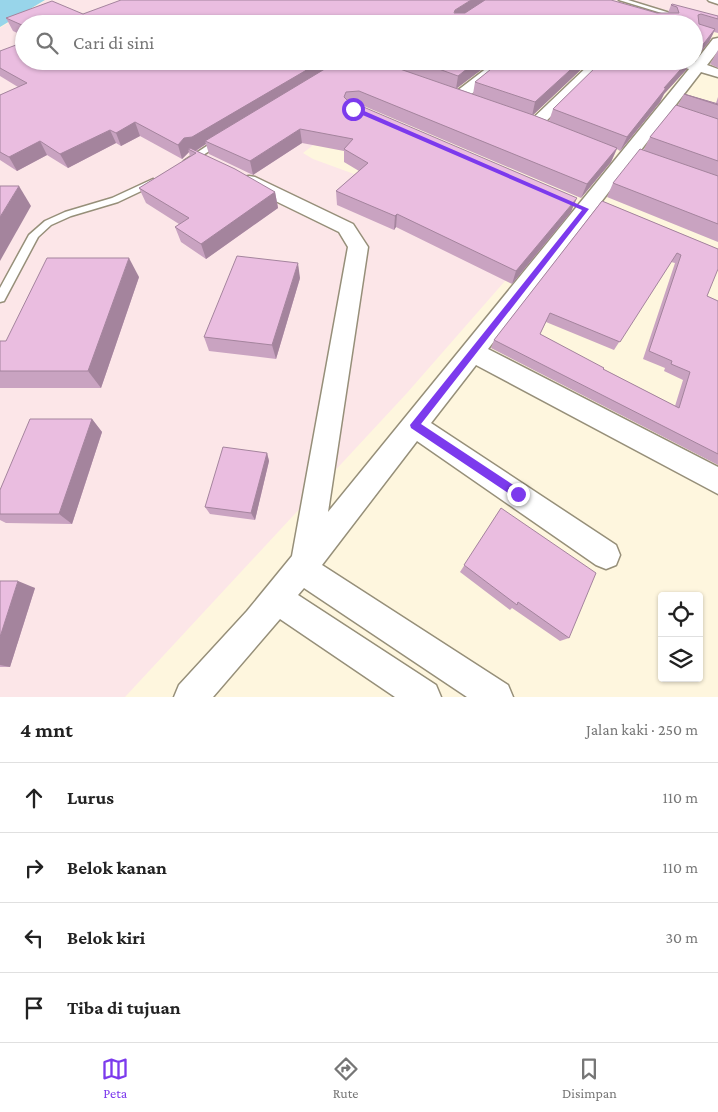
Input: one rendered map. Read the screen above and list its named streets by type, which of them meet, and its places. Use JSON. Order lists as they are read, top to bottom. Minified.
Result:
{"page":{"search":"Cari di sini","heading":["4 mnt","Jalan kaki · 250 m"],"list":[["Lurus","110 m"],["Belok kanan","110 m"],["Belok kiri","30 m"],"Tiba di tujuan"],"nav":["Peta","Rute","Disimpan"]}}
